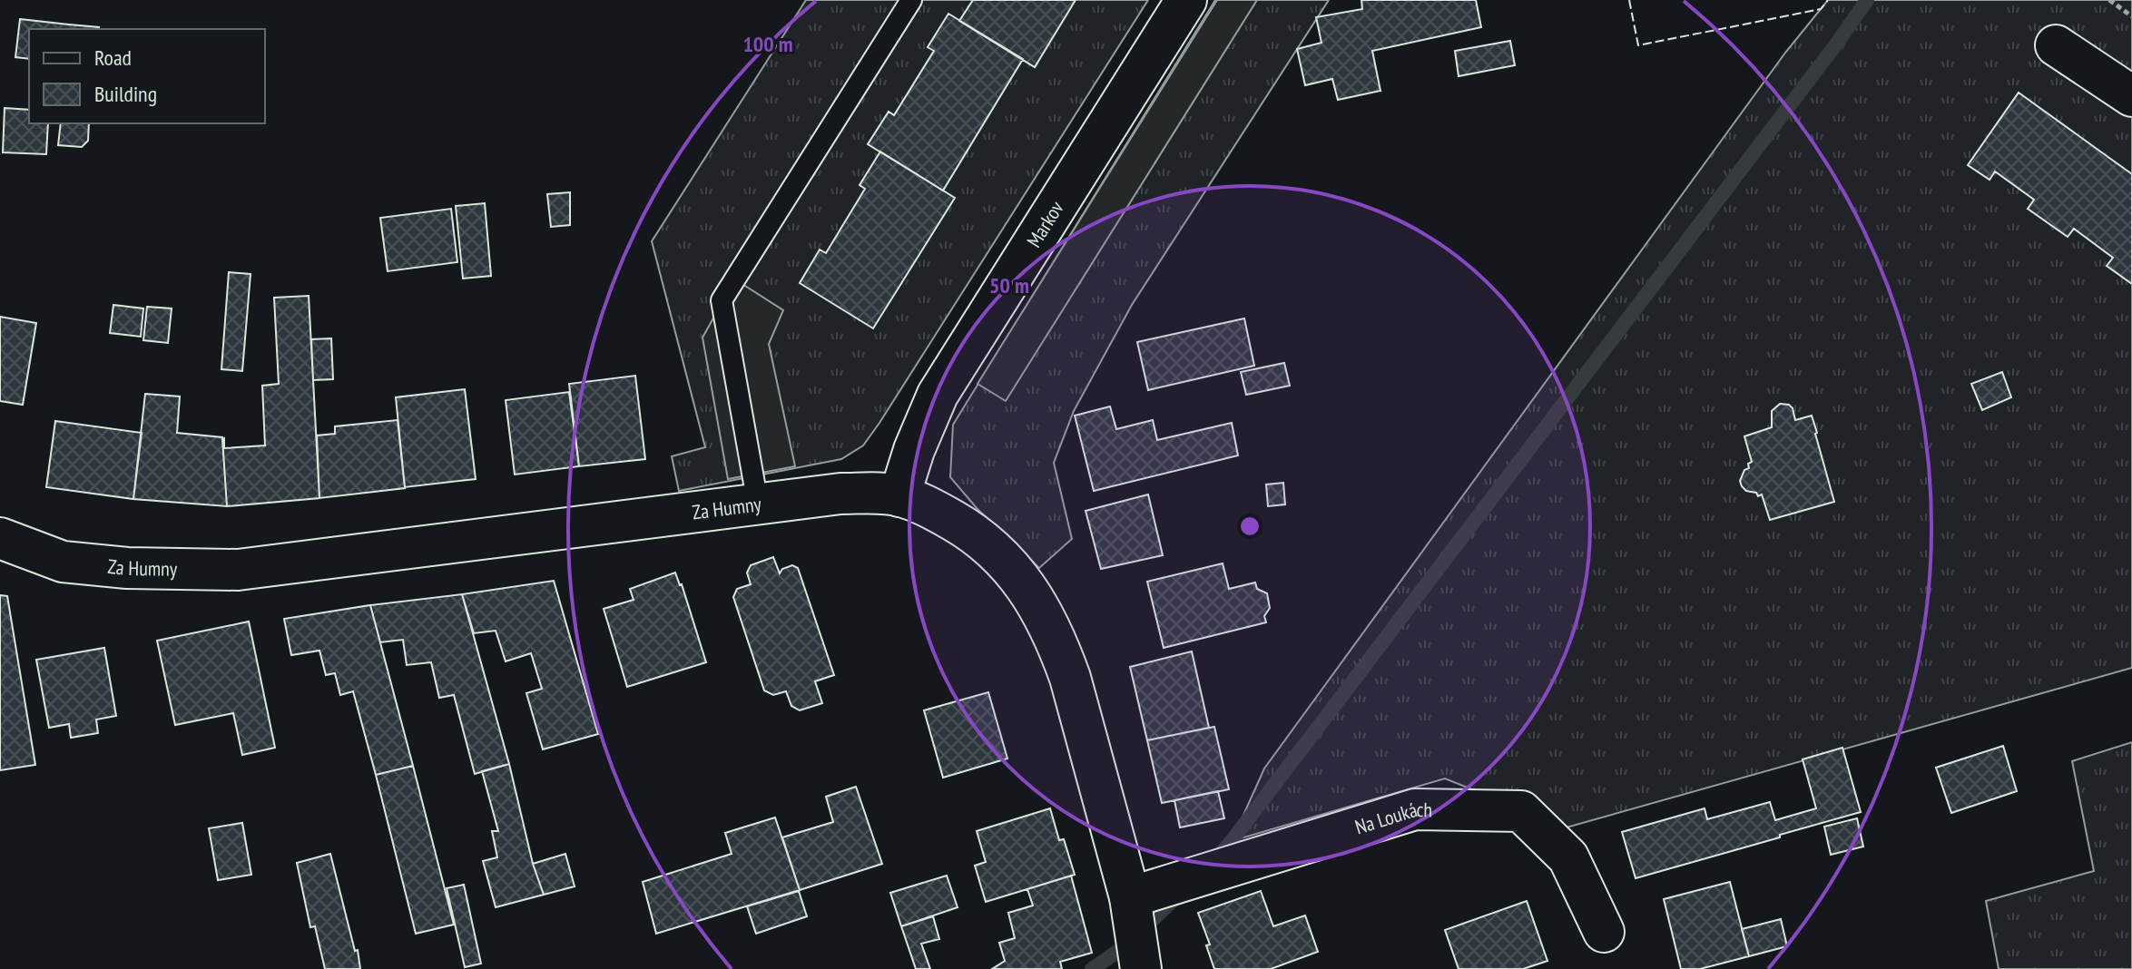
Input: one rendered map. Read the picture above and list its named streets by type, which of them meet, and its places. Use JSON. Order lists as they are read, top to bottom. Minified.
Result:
{"streets":{"street":["Markov","Za Humny","Na Loukách"]},"crossings":[["Markov","Za Humny"],["Za Humny","Na Loukách"]],"legend":["Road","Building"],"rings":["100 m","50 m"]}
